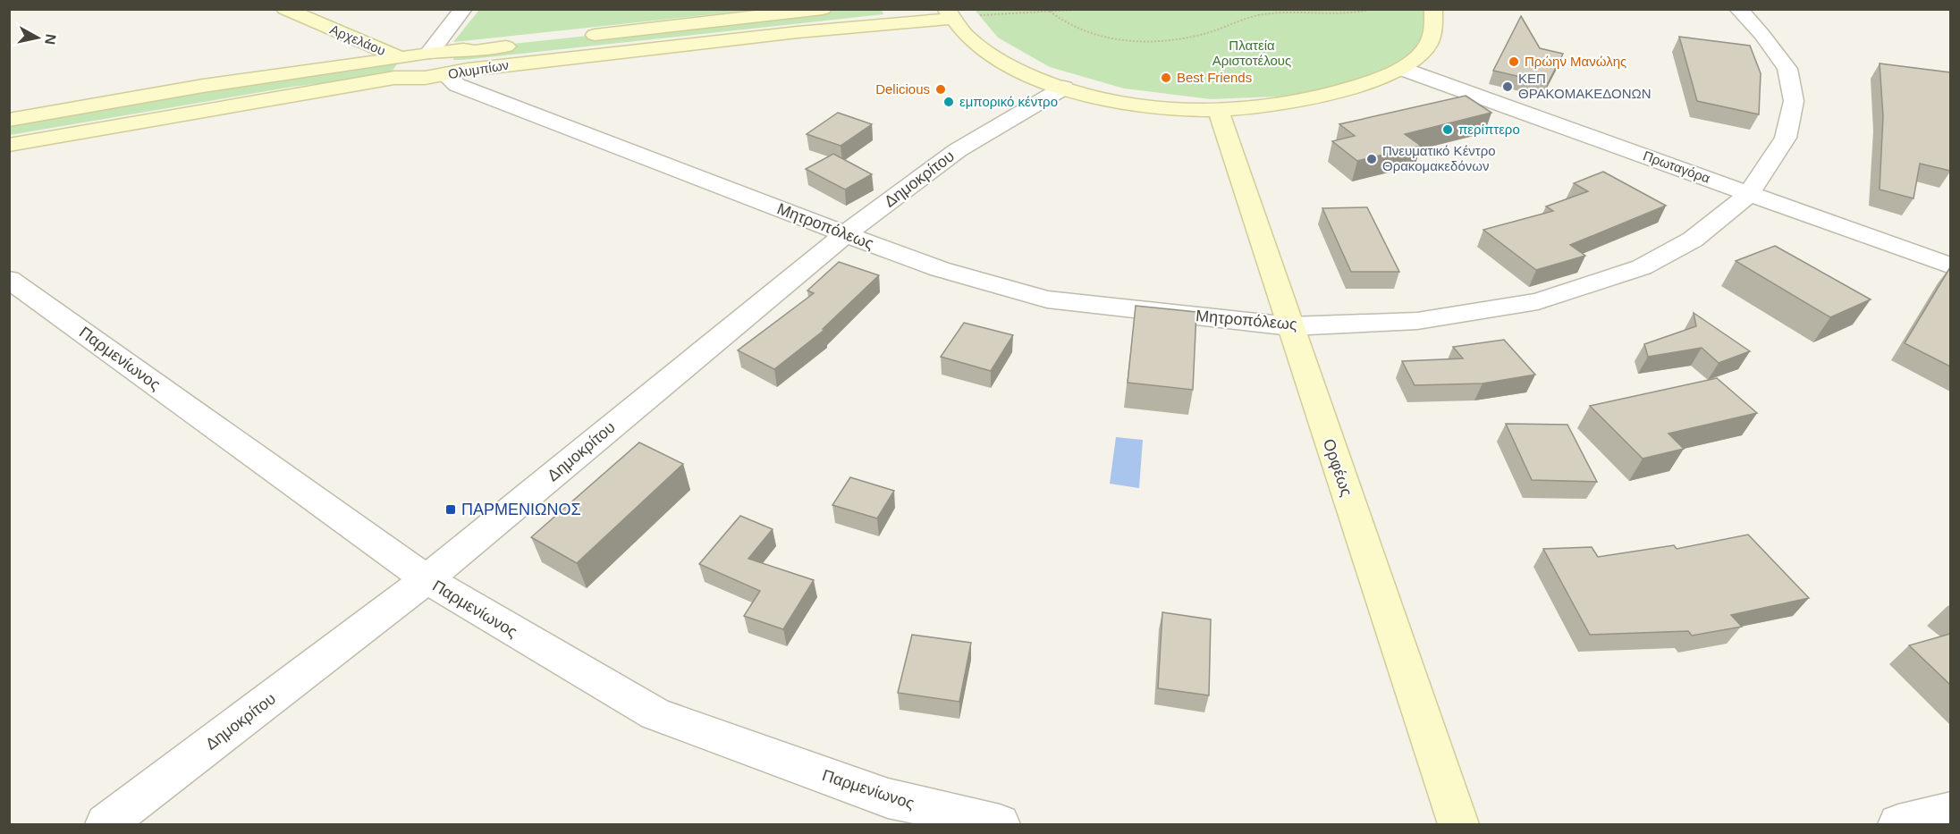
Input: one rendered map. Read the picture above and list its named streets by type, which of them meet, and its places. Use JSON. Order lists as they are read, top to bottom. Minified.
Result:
{"streets":{"street":["Αρχελάου","Ολυμπίων","Πρωταγόρα","Δημοκρίτου","Μητροπόλεως","Παρμενίωνος","Ορφέως"]},"crossings":[["Αρχελάου","Ολυμπίων"],["Ολυμπίων","Μητροπόλεως"],["Πρωταγόρα","Μητροπόλεως"],["Δημοκρίτου","Μητροπόλεως"],["Δημοκρίτου","Παρμενίωνος"],["Μητροπόλεως","Ορφέως"]],"parks":["Πλατεία Αριστοτέλους"],"places":{"other":["Πρώην Μανώλης","Best Friends","ΚΕΠ ΘΡΑΚΟΜΑΚΕΔΟΝΩΝ","Delicious","εμπορικό κέντρο","περίπτερο","Πνευματικό Κέντρο Θρακομακεδόνων"],"transit":["ΠΑΡΜΕΝΙΩΝΟΣ"]},"north":"right"}
